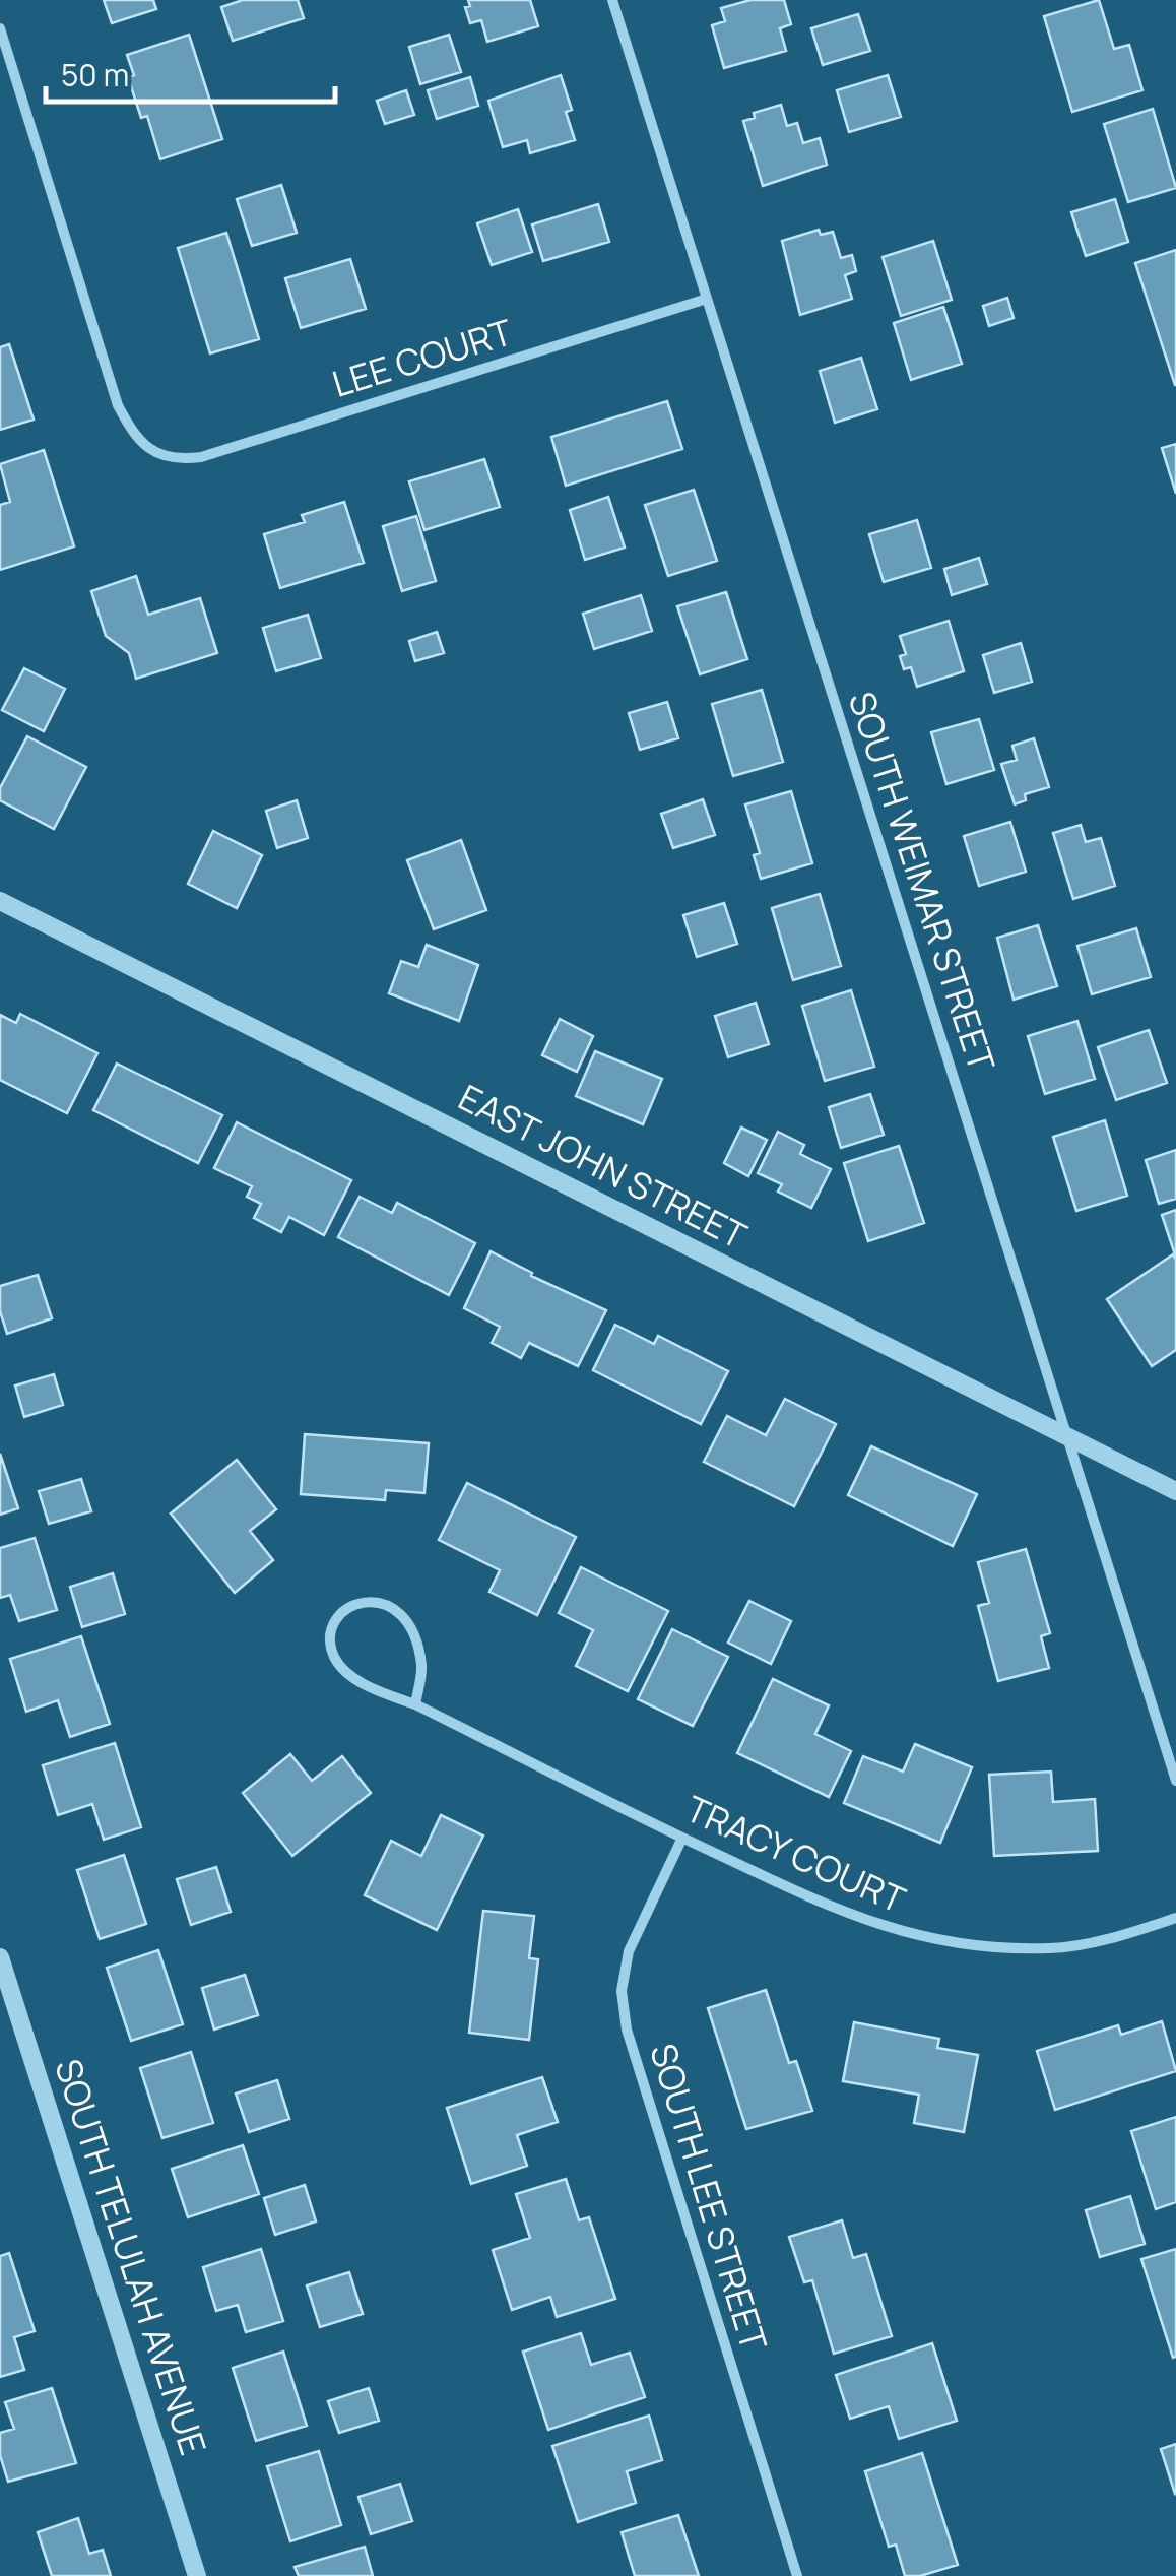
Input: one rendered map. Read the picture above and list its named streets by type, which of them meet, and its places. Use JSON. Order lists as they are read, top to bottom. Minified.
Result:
{"streets":{"street":["LEE COURT","SOUTH WEIMAR STREET","EAST JOHN STREET","TRACY COURT","SOUTH LEE STREET","SOUTH TELULAH AVENUE"]},"crossings":[["LEE COURT","SOUTH WEIMAR STREET"],["SOUTH WEIMAR STREET","EAST JOHN STREET"],["TRACY COURT","SOUTH LEE STREET"]],"scale_bar":"50 m"}
